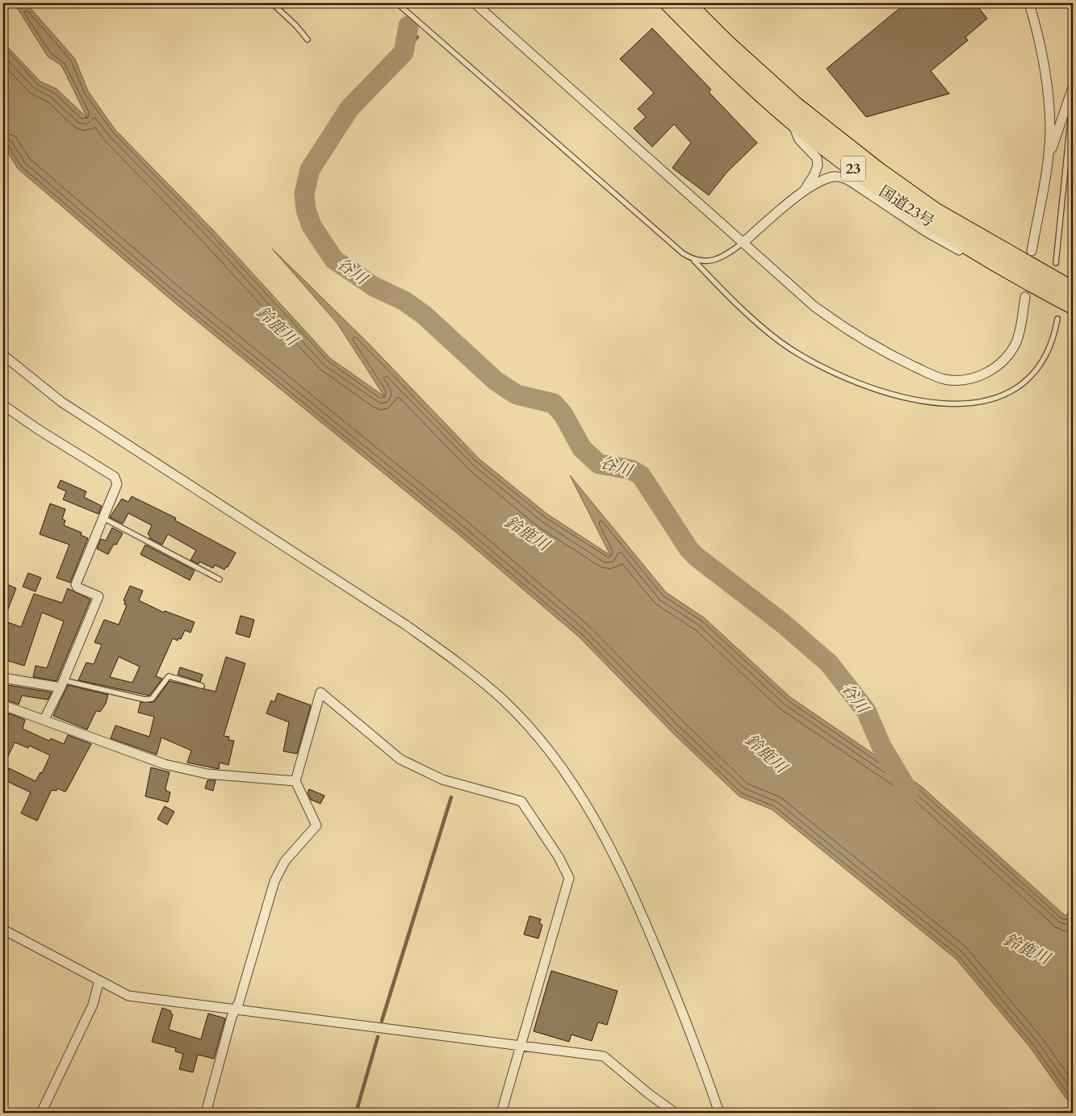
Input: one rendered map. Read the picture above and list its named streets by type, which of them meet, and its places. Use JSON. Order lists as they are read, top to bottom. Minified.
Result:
{"streets":{"highway":["23","国道23号"]},"water":["谷川","鈴鹿川"]}
